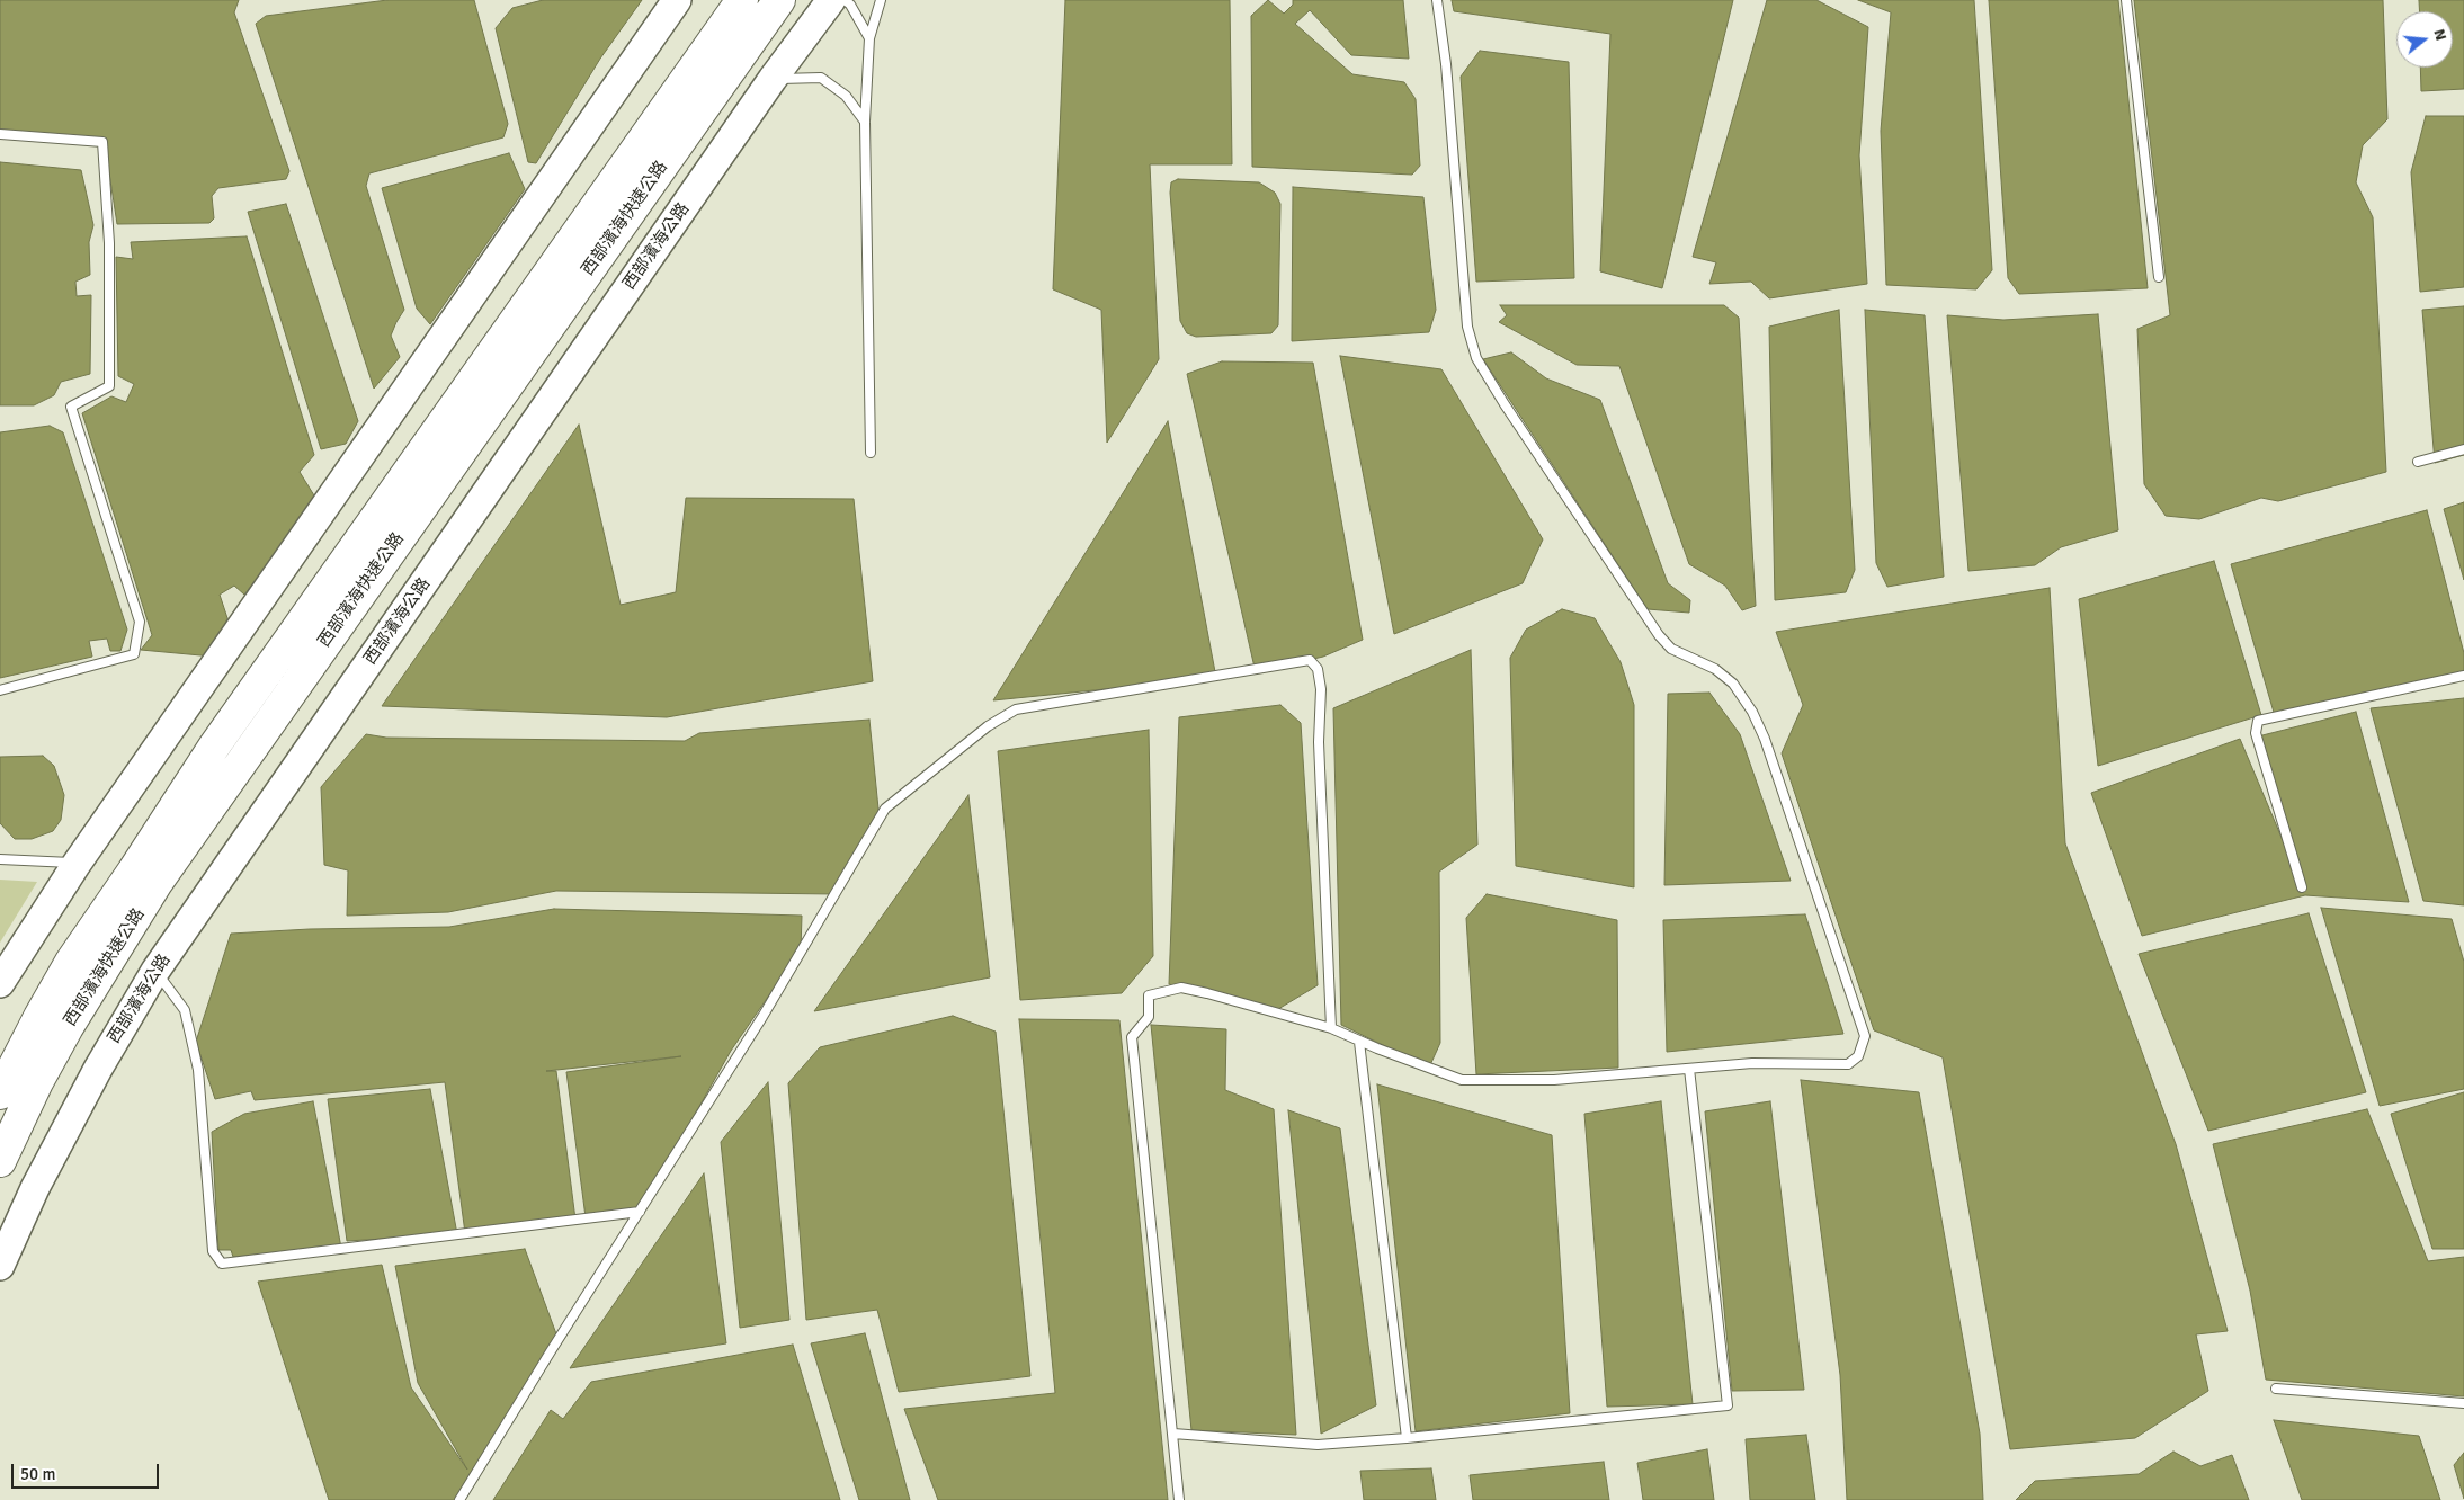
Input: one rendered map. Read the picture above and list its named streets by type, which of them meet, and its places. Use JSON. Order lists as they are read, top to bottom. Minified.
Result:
{"streets":{"highway":["西部濱海快速公路"],"main road":["西部濱海公路"]},"scale_bar":"50 m","north":"right"}
